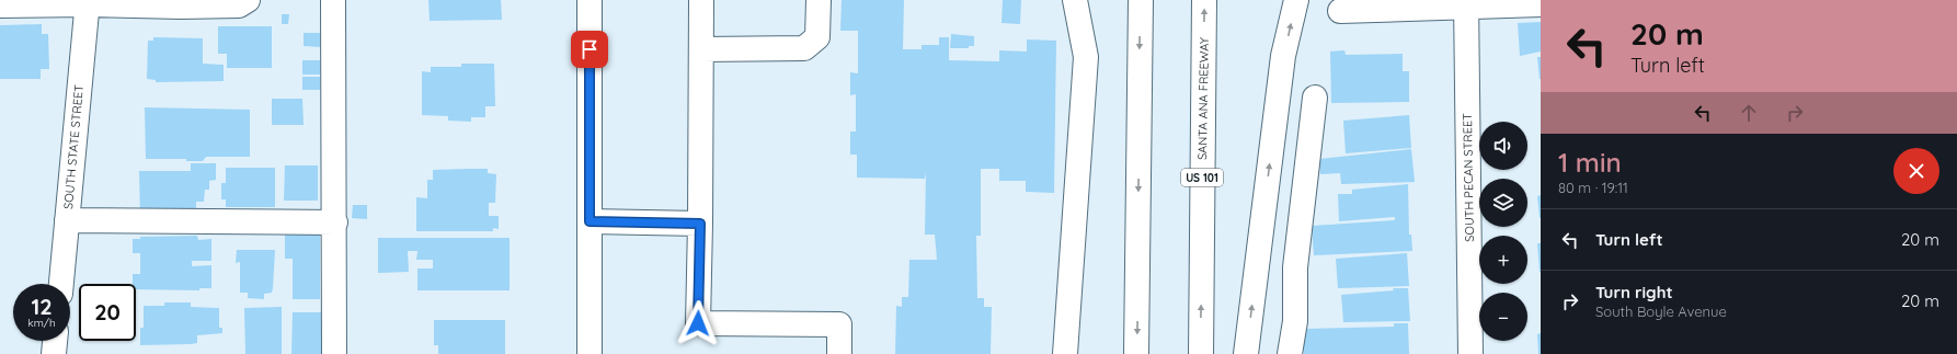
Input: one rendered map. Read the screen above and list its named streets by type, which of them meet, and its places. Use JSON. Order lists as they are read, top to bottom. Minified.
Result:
{"streets":{"main road":["SANTA ANA FREEWAY","SOUTH STATE STREET","US 101","SOUTH PECAN STREET"]},"page":{"turn":["20 m","Turn left"],"map_buttons":["+","−"],"heading":["1 min","80 m · 19:11"],"list":[{"name":"Turn left","value":"20 m"},{"name":"Turn right","note":"South Boyle Avenue","value":"20 m"}],"speed":"12 km/h","limit":"20"}}
